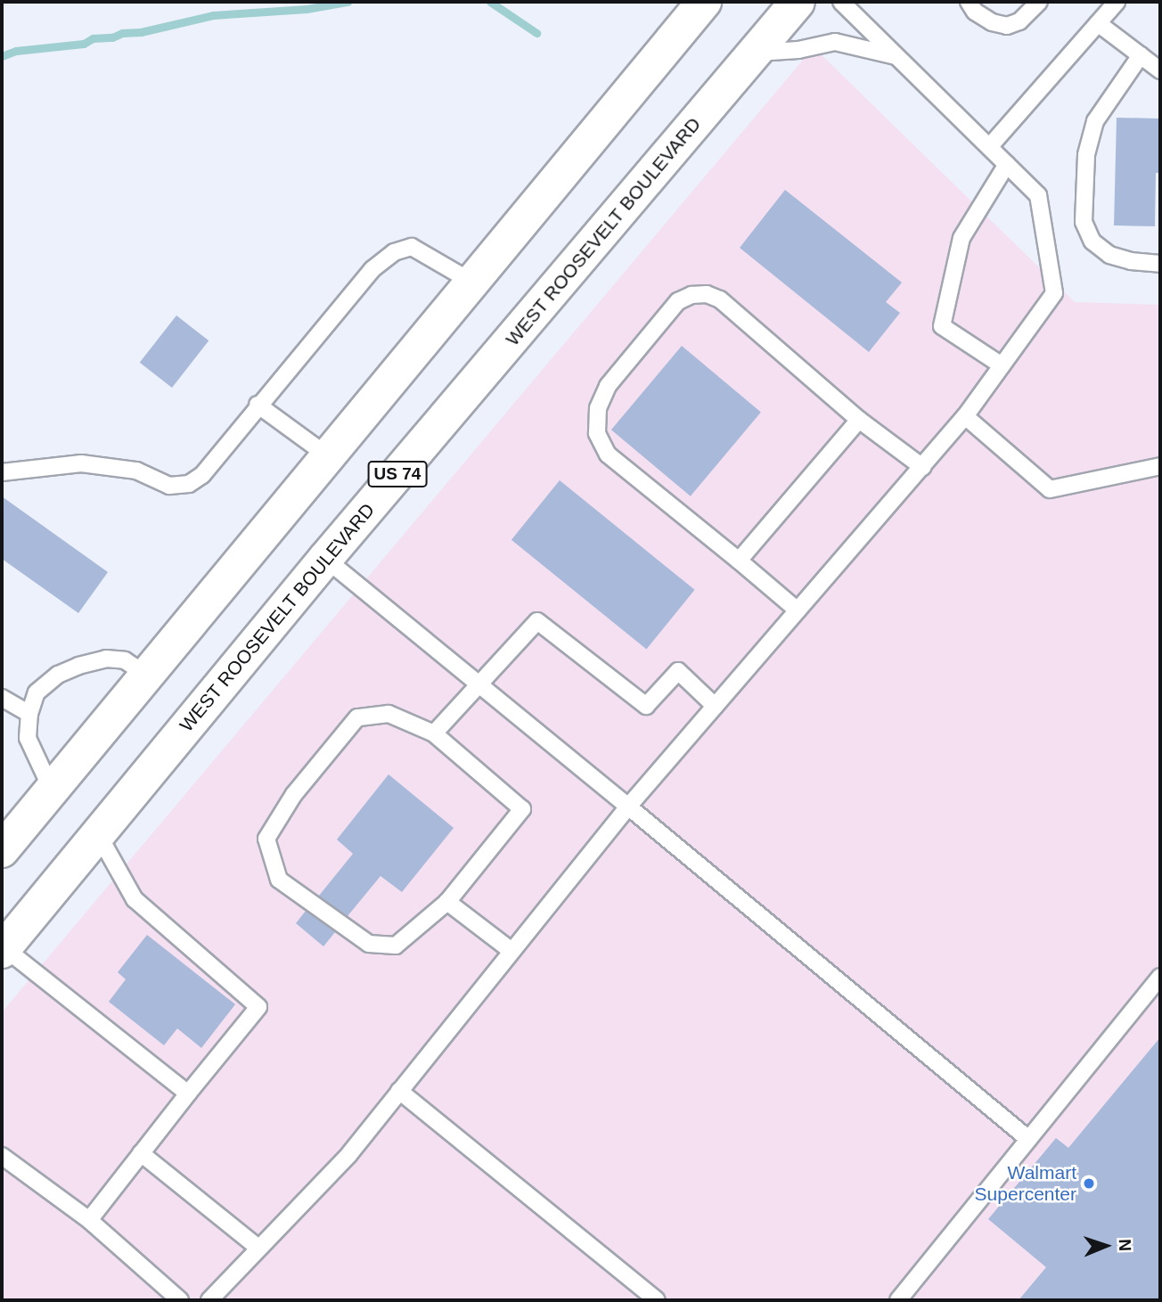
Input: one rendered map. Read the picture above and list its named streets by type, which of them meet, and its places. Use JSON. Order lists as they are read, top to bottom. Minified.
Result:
{"streets":{"highway":["WEST ROOSEVELT BOULEVARD","US 74"]},"places":["Walmart Supercenter"],"north":"right"}
